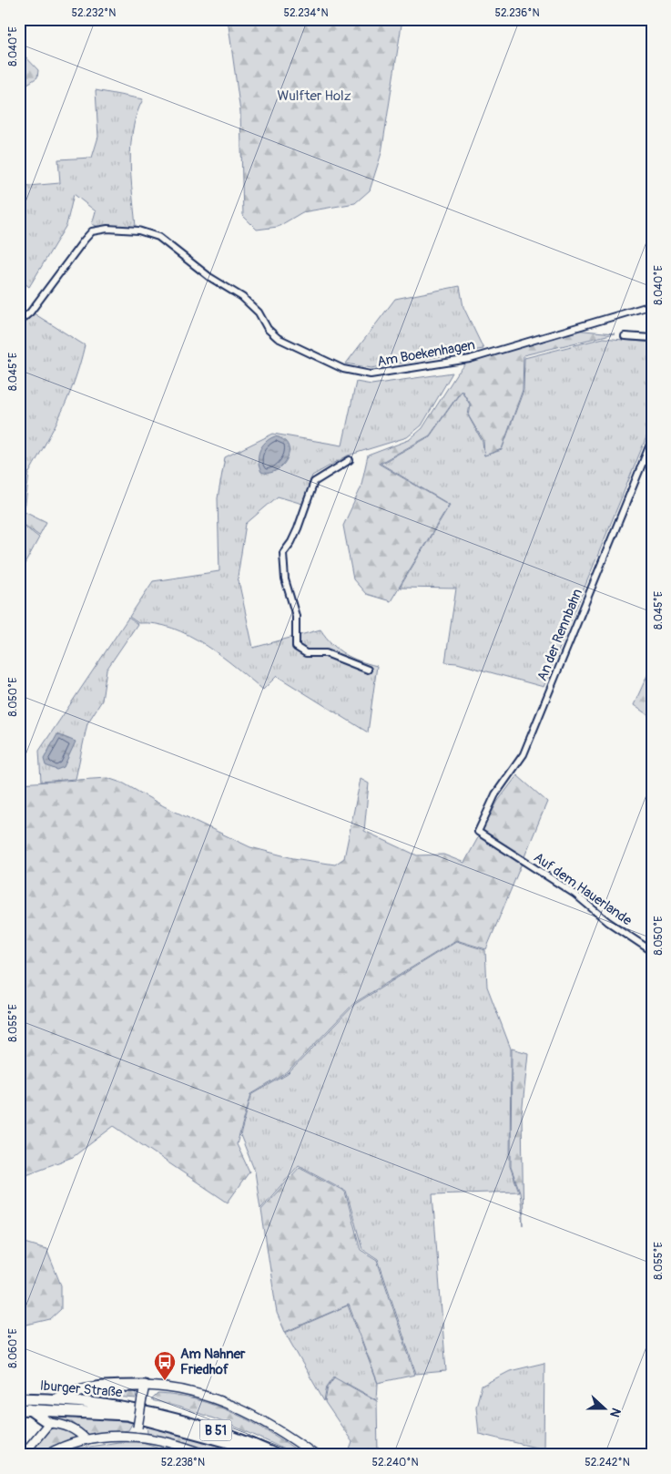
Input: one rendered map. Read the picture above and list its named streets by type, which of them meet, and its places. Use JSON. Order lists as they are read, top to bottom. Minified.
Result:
{"streets":{"highway":["Iburger Straße","B 51"],"street":["Am Boekenhagen","An der Rennbahn","Auf dem Hauerlande"]},"crossings":[["An der Rennbahn","Auf dem Hauerlande"]],"parks":["Wulfter Holz"],"places":{"bus stop":["Am Nahner Friedhof"]},"north":"right","coordinates":["52.232°N","52.234°N","52.236°N","8.040°E","8.045°E","8.050°E","8.055°E","8.060°E","52.238°N","52.240°N","52.242°N"]}
